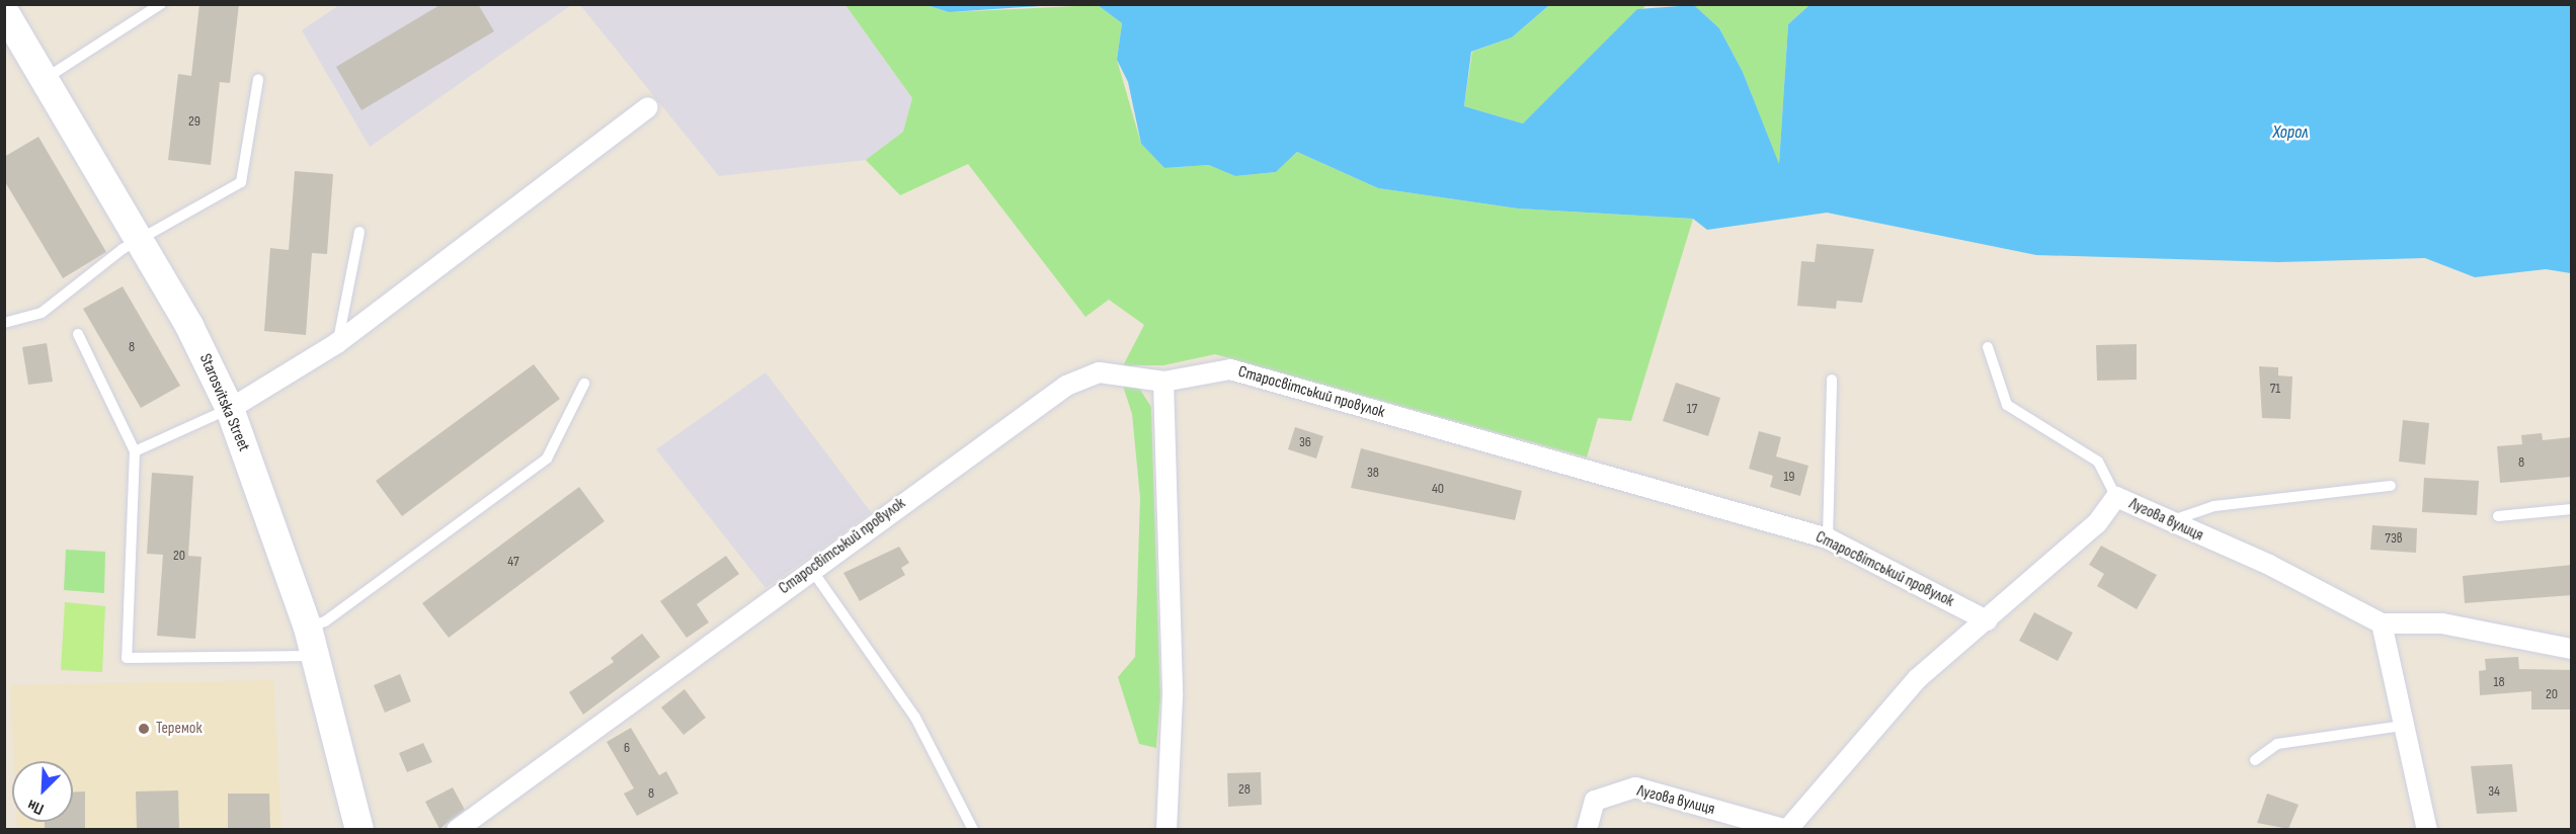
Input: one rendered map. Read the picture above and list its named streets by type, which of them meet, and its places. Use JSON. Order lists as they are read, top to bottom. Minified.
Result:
{"streets":{"street":["Старосвітський провулок","Starosvitska Street","Лугова вулиця"]},"crossings":[["Старосвітський провулок","Лугова вулиця"]],"water":["Хорол"],"places":["Теремок"],"house_numbers":["29","8","71","17","36","8","38","19","40","73в","20","47","18","20","6","28","34","8"],"north":"bottom left"}
